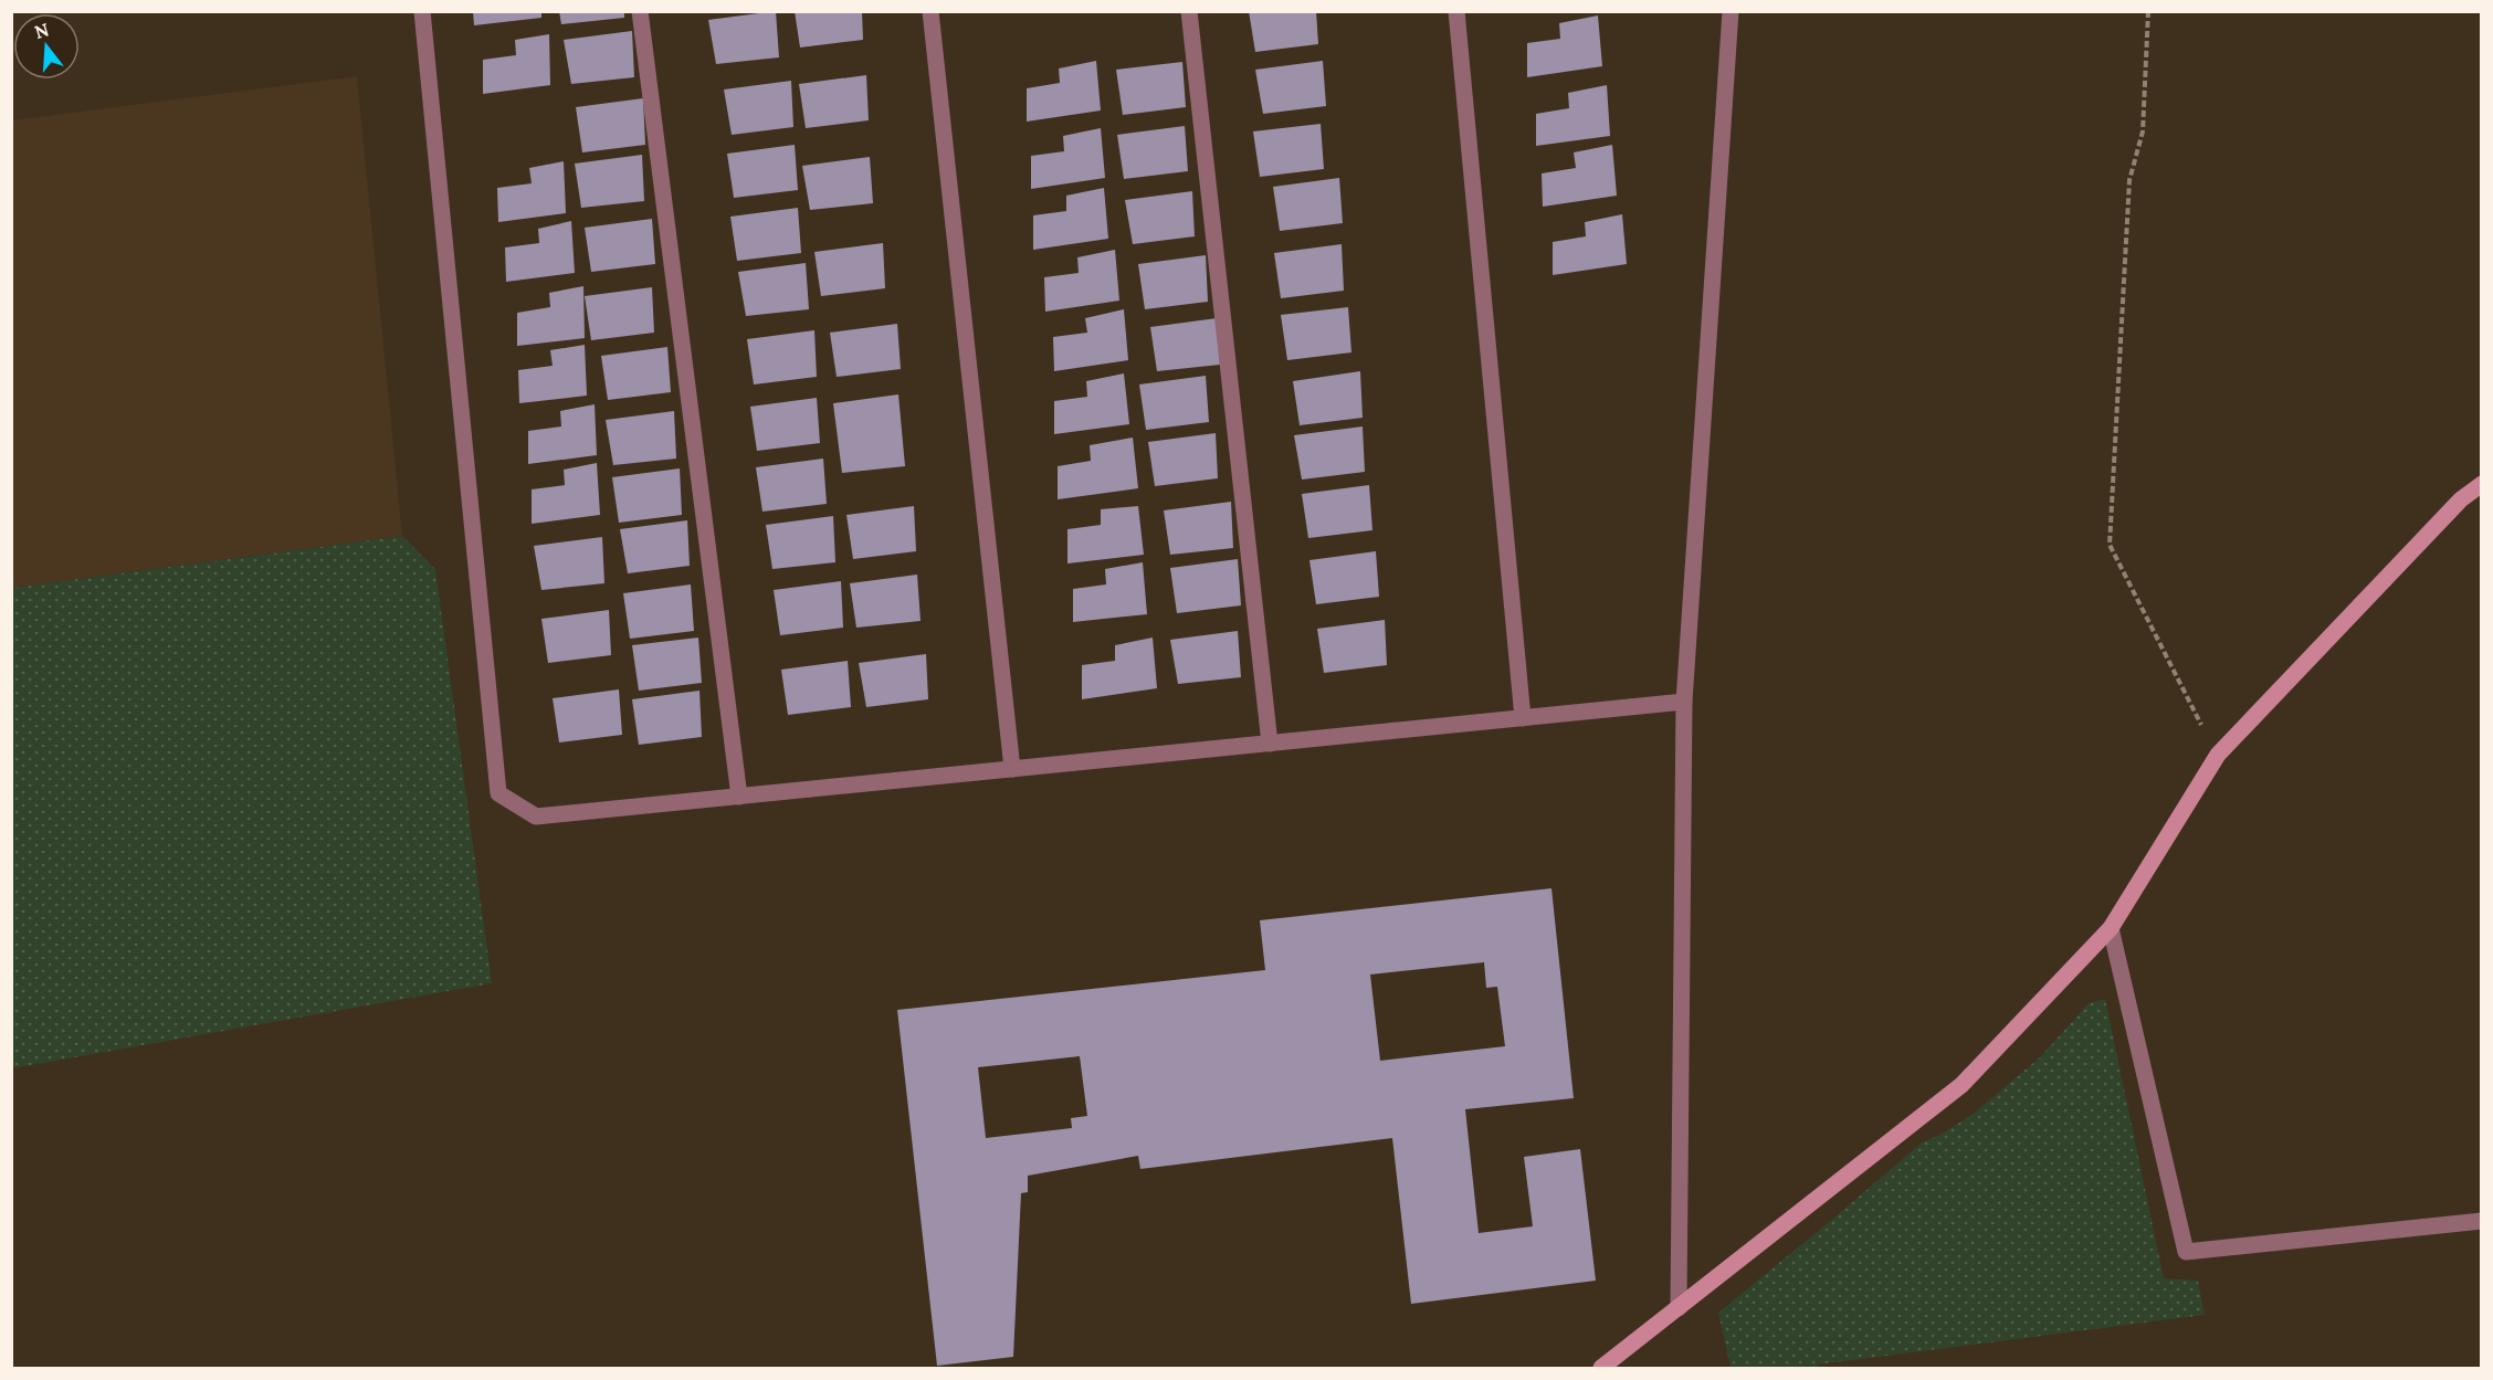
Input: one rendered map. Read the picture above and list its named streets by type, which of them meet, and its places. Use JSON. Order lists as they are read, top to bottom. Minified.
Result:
{"north":"top"}
